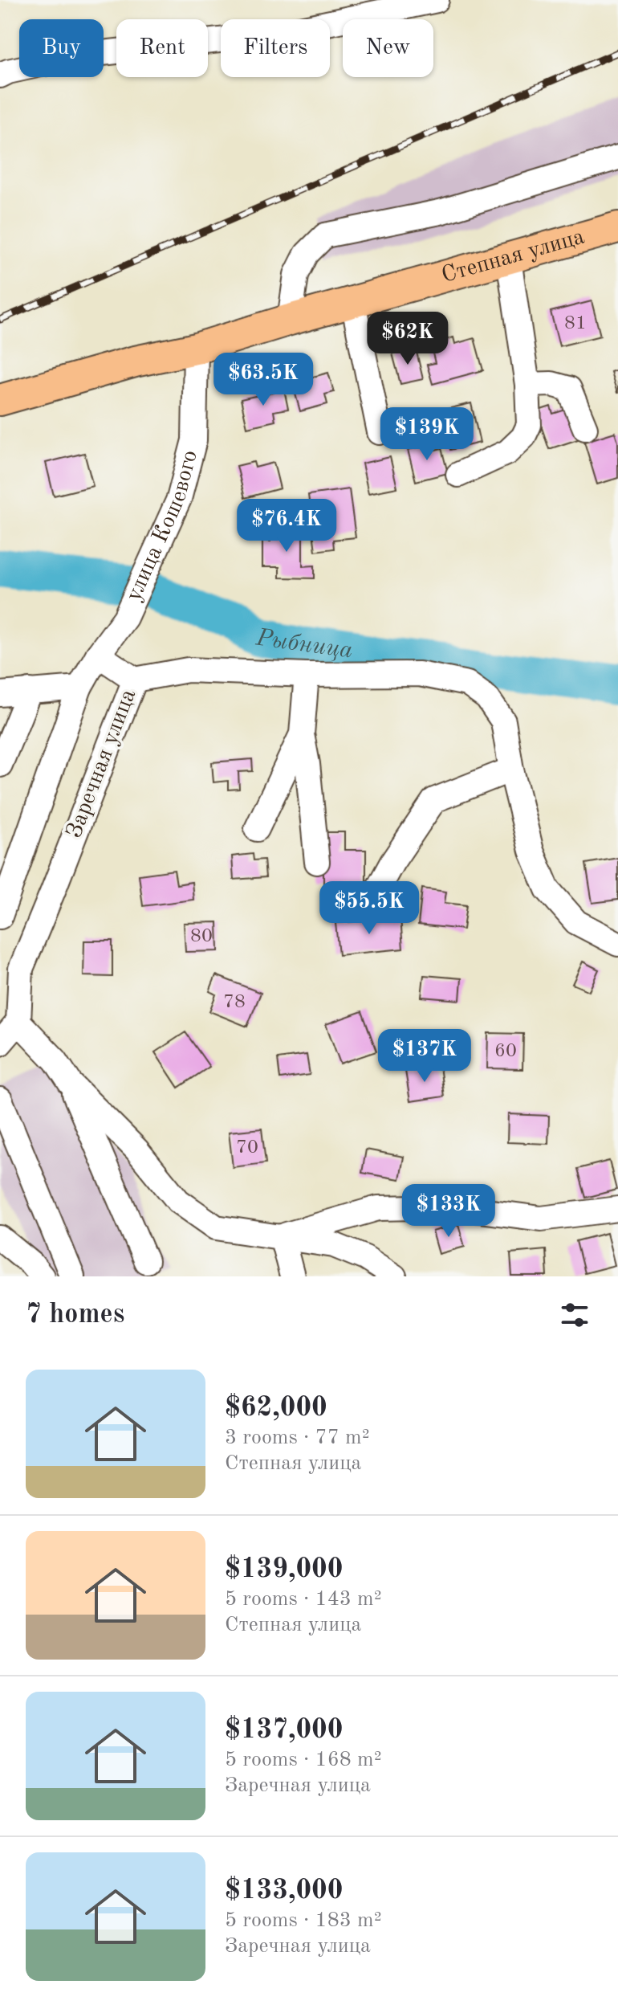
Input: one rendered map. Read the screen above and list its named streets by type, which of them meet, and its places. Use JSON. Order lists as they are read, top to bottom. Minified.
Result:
{"streets":{"main road":["Степная улица"],"street":["улица Кошевого","Заречная улица"]},"crossings":[["Степная улица","улица Кошевого"]],"water":["Рыбница"],"house_numbers":["81","80","78","60","70"],"page":{"chip":["Buy","Rent","Filters","New"],"price":["$62K","$63.5K","$139K","$76.4K","$55.5K","$137K","$133K"],"heading":"7 homes","list":[{"name":"$62,000","note":"3 rooms · 77 m² · Степная улица"},{"name":"$139,000","note":"5 rooms · 143 m² · Степная улица"},{"name":"$137,000","note":"5 rooms · 168 m² · Заречная улица"},{"name":"$133,000","note":"5 rooms · 183 m² · Заречная улица"}]}}
